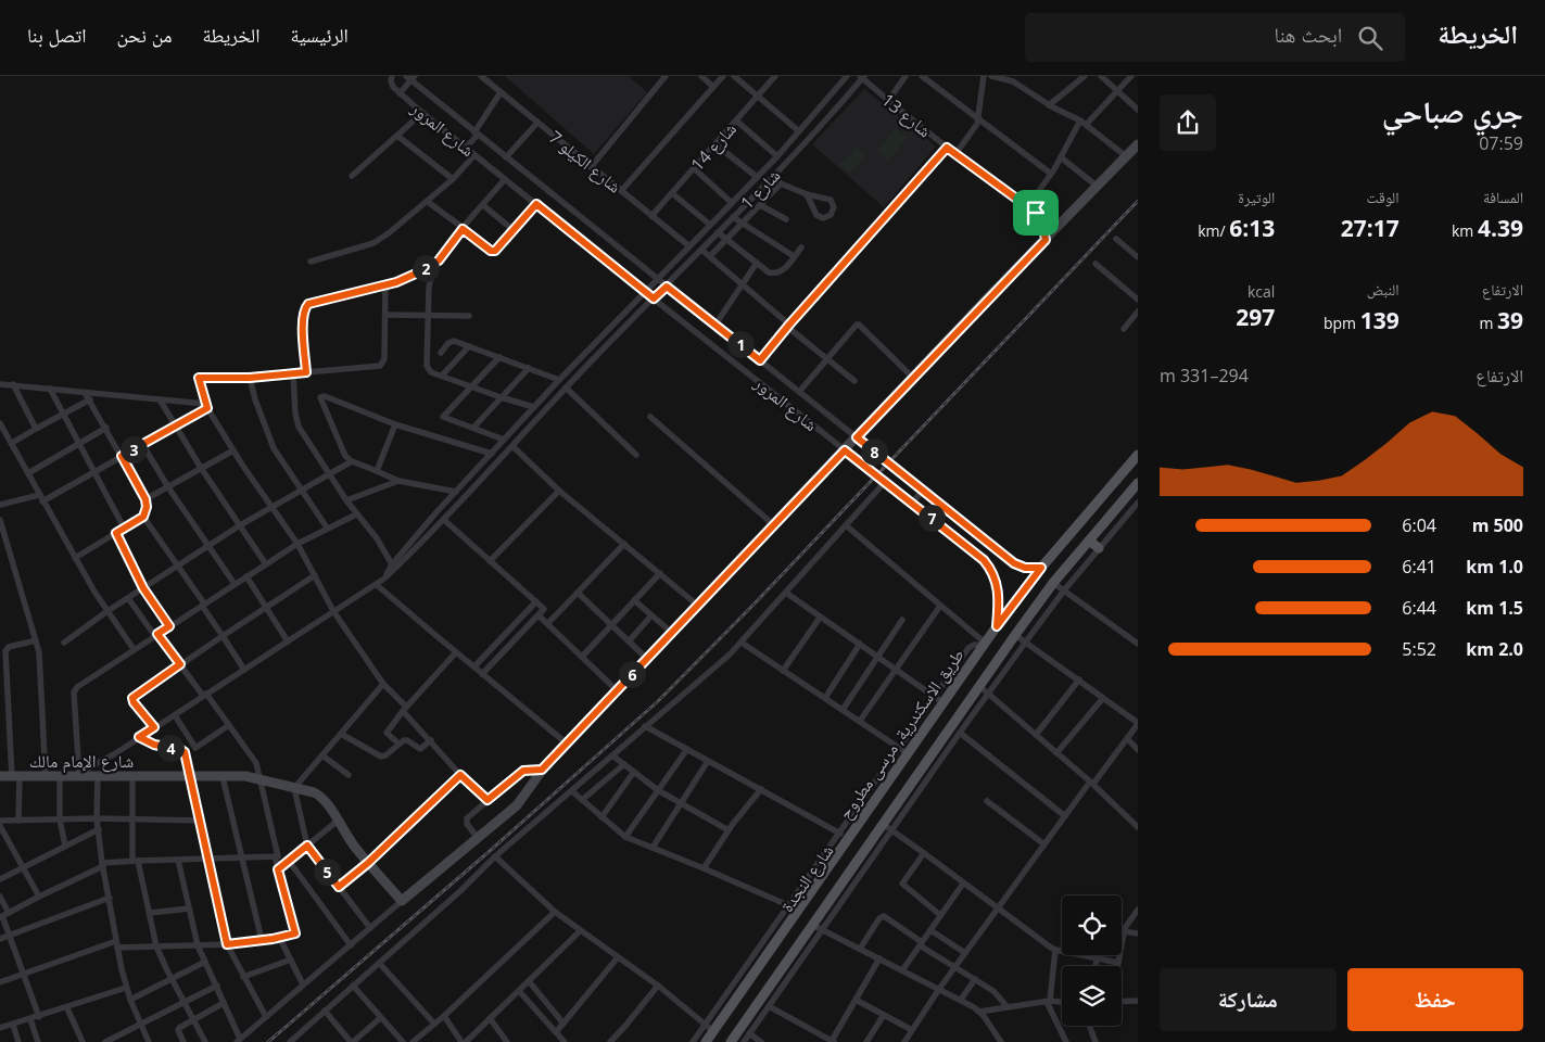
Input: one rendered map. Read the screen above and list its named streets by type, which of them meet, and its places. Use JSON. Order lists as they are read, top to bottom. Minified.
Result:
{"streets":{"main road":["طريق الاسكندرية, مرسى مطروح"],"street":["شارع 13","شارع المرور","شارع 14","شارع الكيلو 7","شارع 1","شارع الإمام مالك","شارع النجدة"]},"crossings":[["شارع 13","شارع 1"],["شارع المرور","شارع 1"],["شارع المرور","طريق الاسكندرية, مرسى مطروح"],["شارع 14","شارع الكيلو 7"],["شارع الكيلو 7","شارع 1"],["شارع 1","شارع الإمام مالك"],["طريق الاسكندرية, مرسى مطروح","شارع النجدة"]],"page":{"header":"الخريطة","search":"ابحث هنا","nav":["الرئيسية","الخريطة","من نحن","اتصل بنا"],"heading":["جري صباحي","07:59"],"stats":[["المسافة","4.39 km"],["الوقت","27:17"],["الوتيرة","6:13 /km"],["الارتفاع","39 m"],["النبض","139 bpm"],["kcal","297"]],"pins":["2","1","3","8","7","6","4","5"],"chart":["الارتفاع","294–331 m"],"list":[{"name":"500 m","note":"6:04"},{"name":"1.0 km","note":"6:41"},{"name":"1.5 km","note":"6:44"},{"name":"2.0 km","note":"5:52"}],"buttons":["حفظ","مشاركة"]}}
